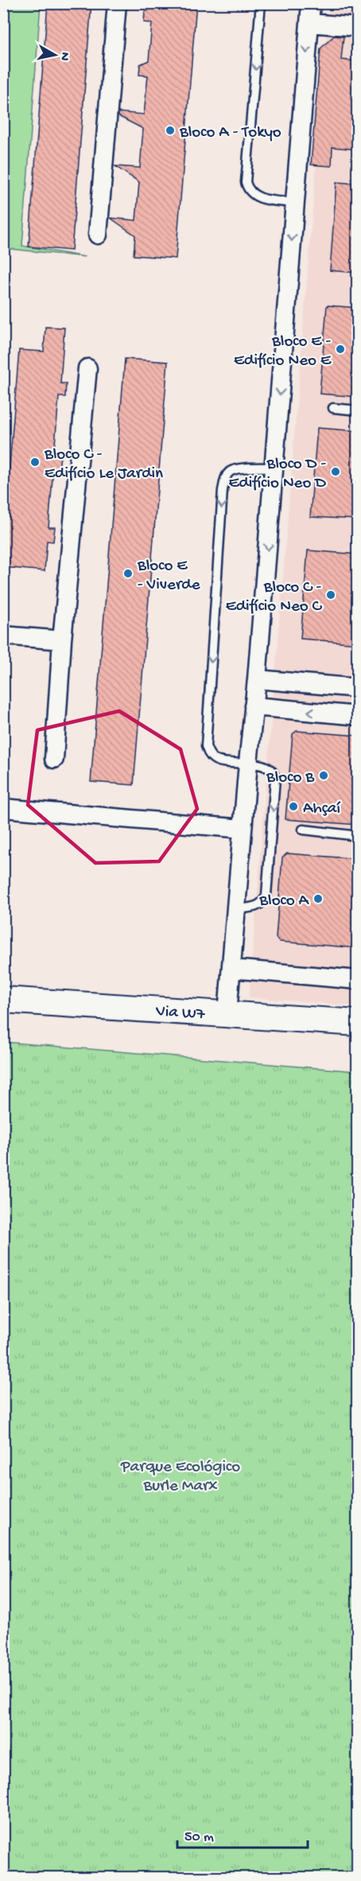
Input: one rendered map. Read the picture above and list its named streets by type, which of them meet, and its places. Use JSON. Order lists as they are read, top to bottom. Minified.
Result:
{"streets":{"main road":["Via W7"]},"parks":["Parque Ecológico Burle Marx"],"places":["Bloco A - Tokyo","Bloco E - Edifício Neo E","Bloco C - Edifício Le Jardin","Bloco D - Edifício Neo D","Bloco E - Viverde","Bloco C - Edifício Neo C","Bloco B","Ahçaí","Bloco A"],"scale_bar":"50 m","north":"right"}
